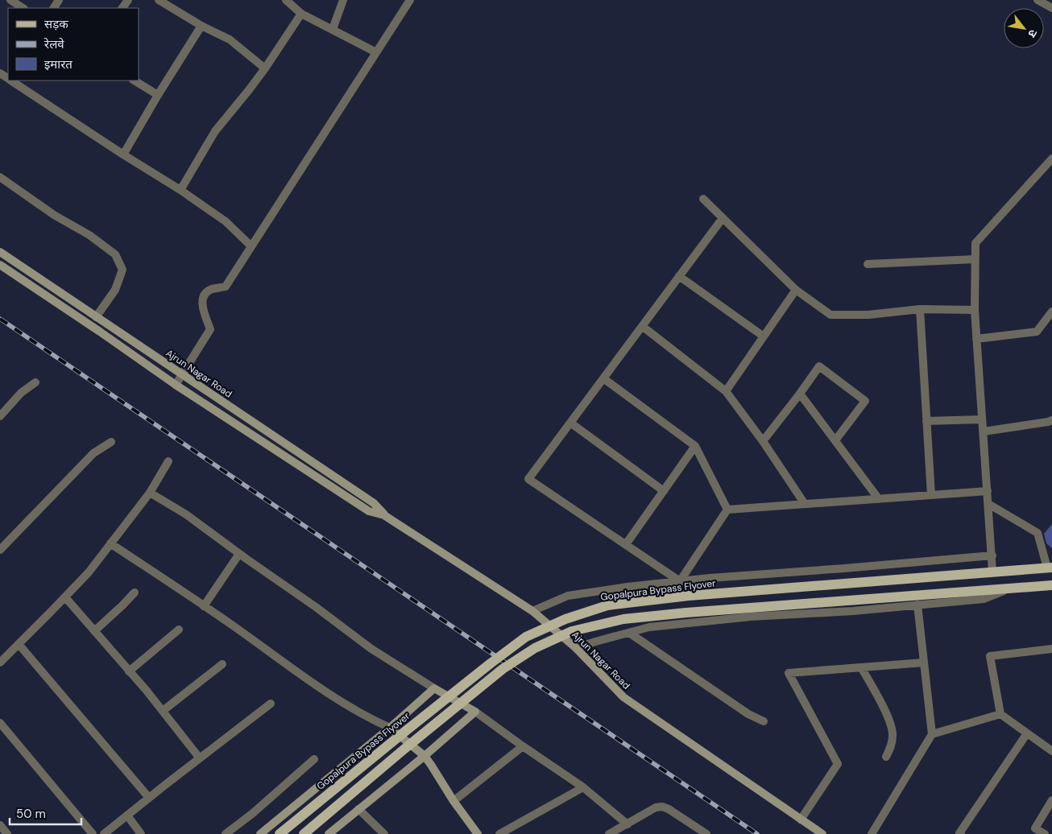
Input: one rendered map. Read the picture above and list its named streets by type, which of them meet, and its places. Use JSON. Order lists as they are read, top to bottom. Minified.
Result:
{"streets":{"main road":["Gopalpura Bypass Flyover"],"street":["Ajrun Nagar Road"]},"legend":["सड़क","रेलवे","इमारत"],"scale_bar":"50 m","north":"bottom right"}
